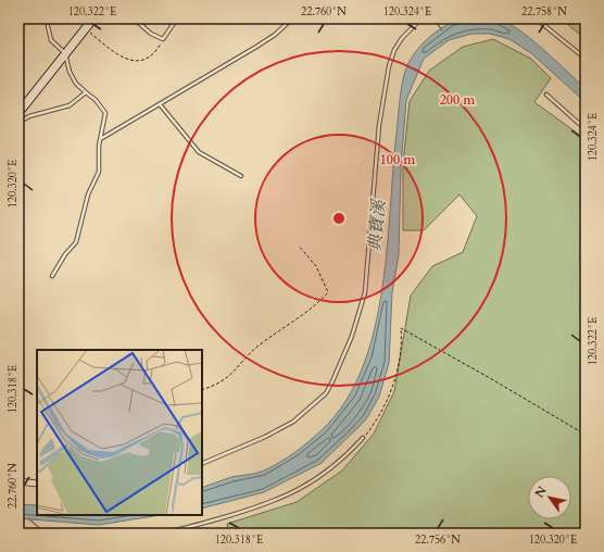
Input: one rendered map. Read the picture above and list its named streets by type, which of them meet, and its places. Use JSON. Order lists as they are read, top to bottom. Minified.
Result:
{"water":["典寶溪"],"north":"top left","coordinates":["120.322°E","22.760°N","120.324°E","22.758°N","120.320°E","120.318°E","22.756°N"],"rings":["200 m","100 m"]}
